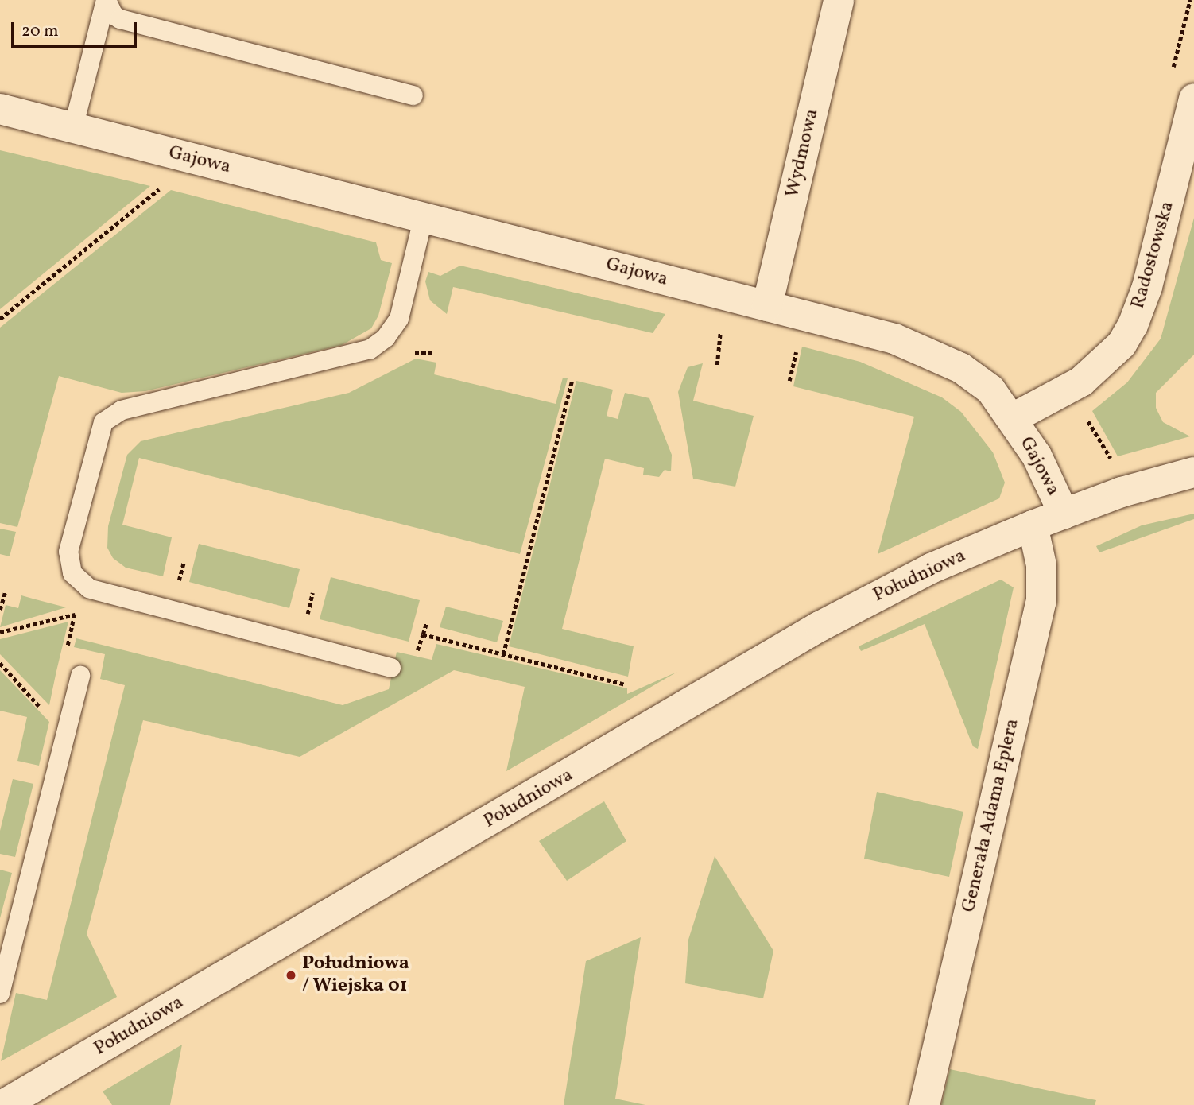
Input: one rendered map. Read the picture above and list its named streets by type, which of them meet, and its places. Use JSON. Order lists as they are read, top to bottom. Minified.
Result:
{"streets":{"street":["Wydmowa","Gajowa","Radostowska","Południowa","Generała Adama Eplera"]},"crossings":[["Wydmowa","Gajowa"],["Gajowa","Radostowska"],["Gajowa","Południowa"],["Południowa","Generała Adama Eplera"]],"places":["Południowa / Wiejska 01"],"scale_bar":"20 m"}
